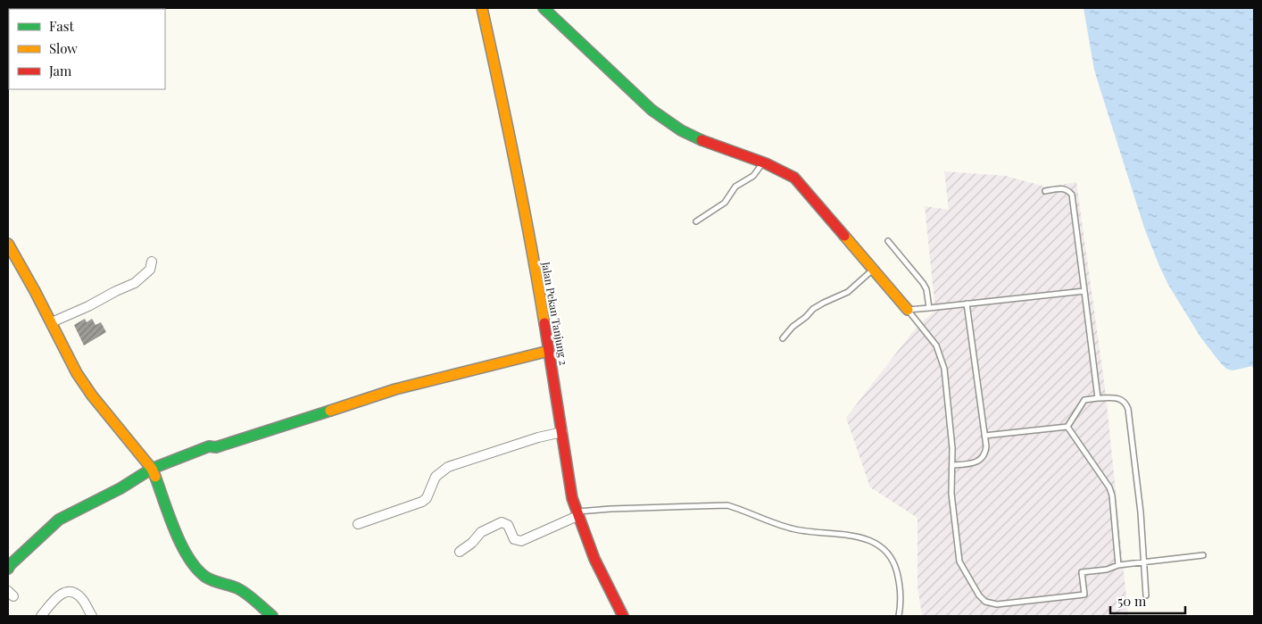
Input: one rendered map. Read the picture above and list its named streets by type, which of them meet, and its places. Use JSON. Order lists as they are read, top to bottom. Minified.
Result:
{"streets":{"street":["Jalan Pekan Tanjung 2"]},"legend":["Fast","Slow","Jam"],"scale_bar":"50 m"}
